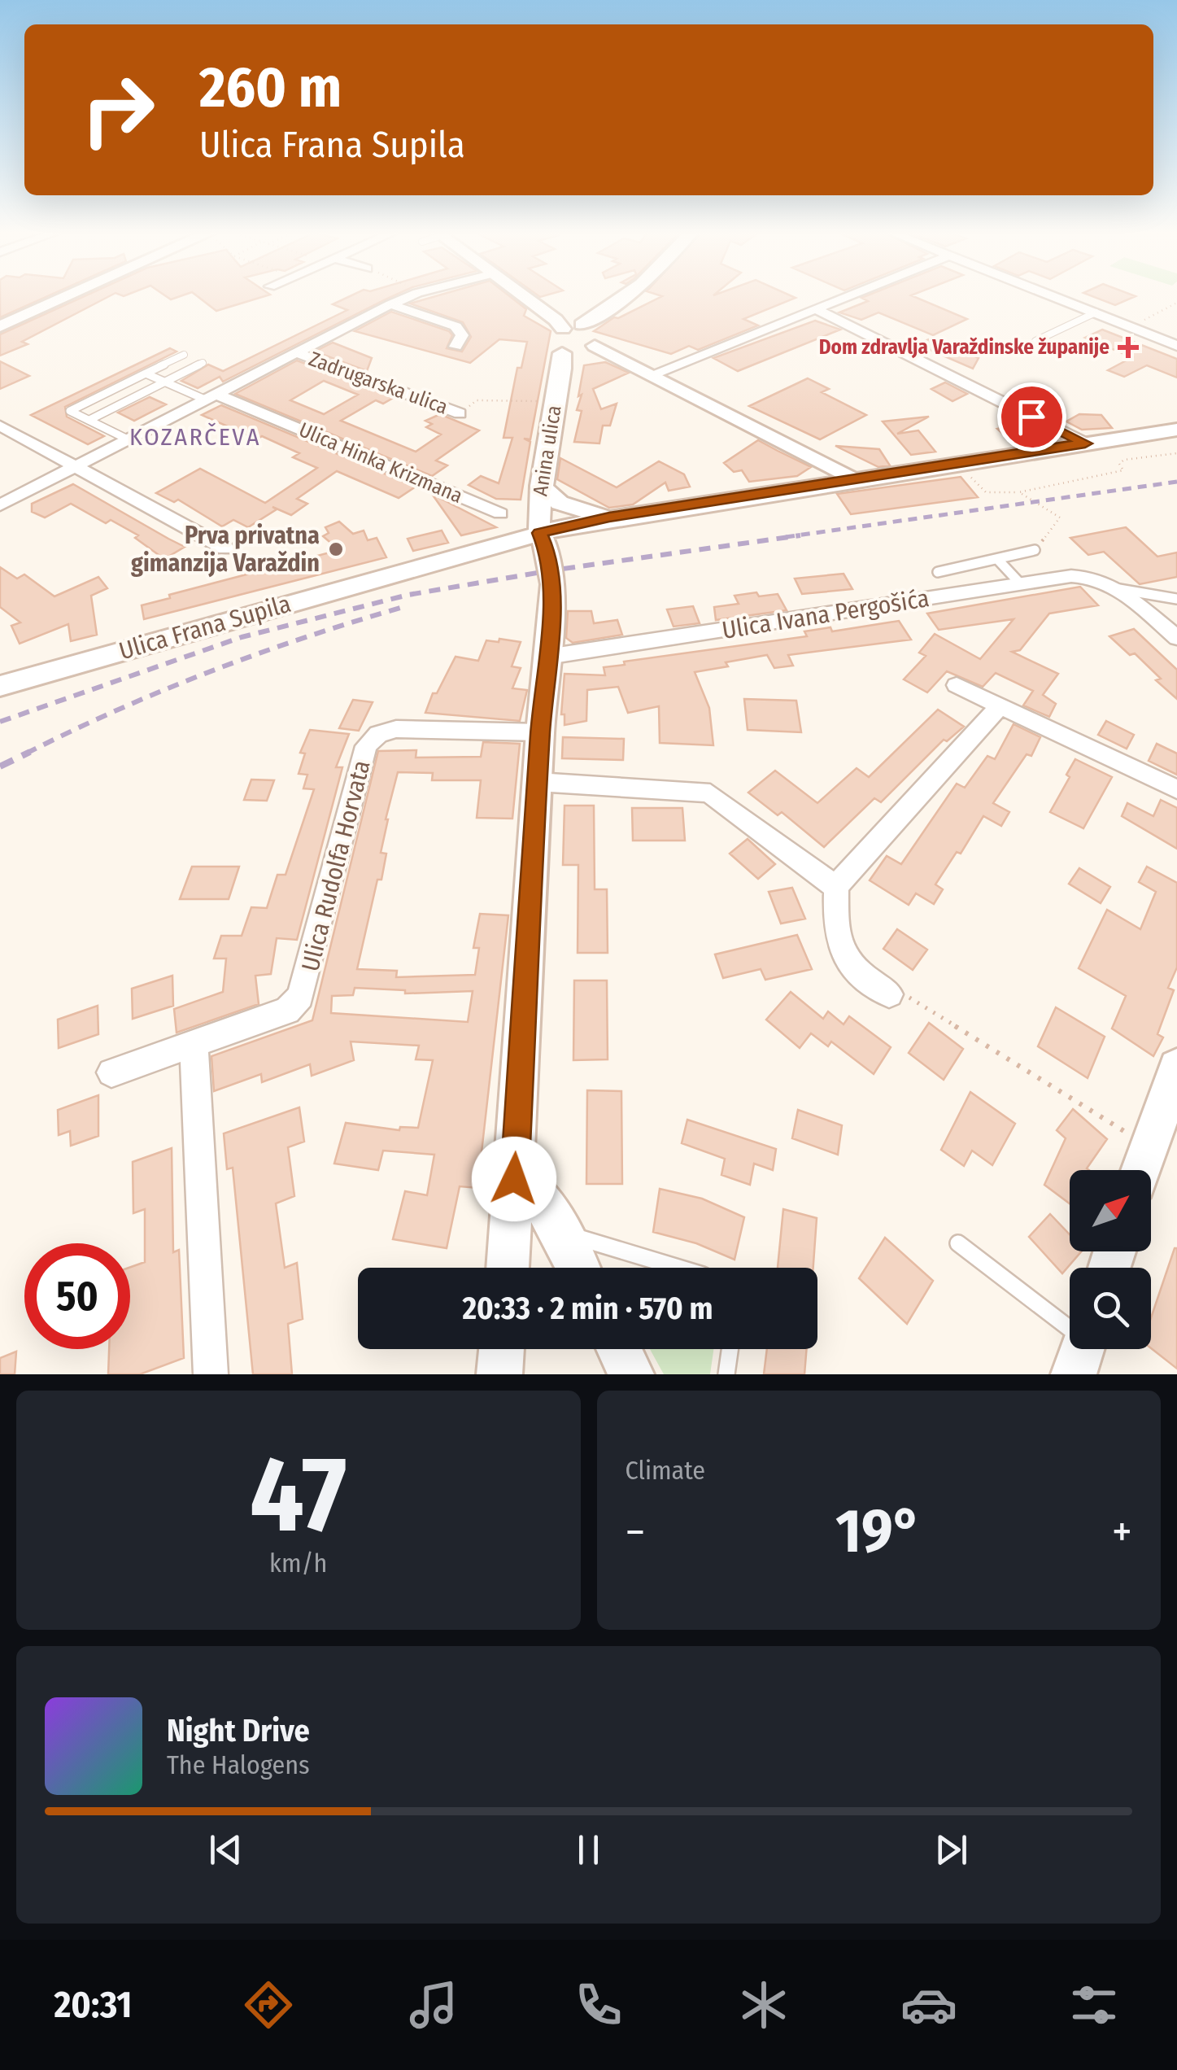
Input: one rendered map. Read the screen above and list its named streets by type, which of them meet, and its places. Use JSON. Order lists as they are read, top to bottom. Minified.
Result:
{"streets":{"main road":["Anina ulica","Ulica Frana Supila"],"street":["Zadrugarska ulica","Ulica Hinka Krizmana","Ulica Ivana Pergošića","Ulica Rudolfa Horvata"]},"crossings":[["Anina ulica","Ulica Ivana Pergošića"],["Anina ulica","Ulica Frana Supila"],["Anina ulica","Ulica Rudolfa Horvata"]],"districts":["KOZARČEVA"],"places":{"health":["Dom zdravlja Varaždinske županije"],"other":["Prva privatna gimanzija Varaždin"]},"north":"top right","page":{"turn":["260 m","Ulica Frana Supila"],"limit":"50","trip":"20:33 · 2 min · 570 m","tile":[["47","km/h"],"Climate"],"heat":["−","19°","+"],"song":["Night Drive","The Halogens"],"tabs":"20:31"}}
